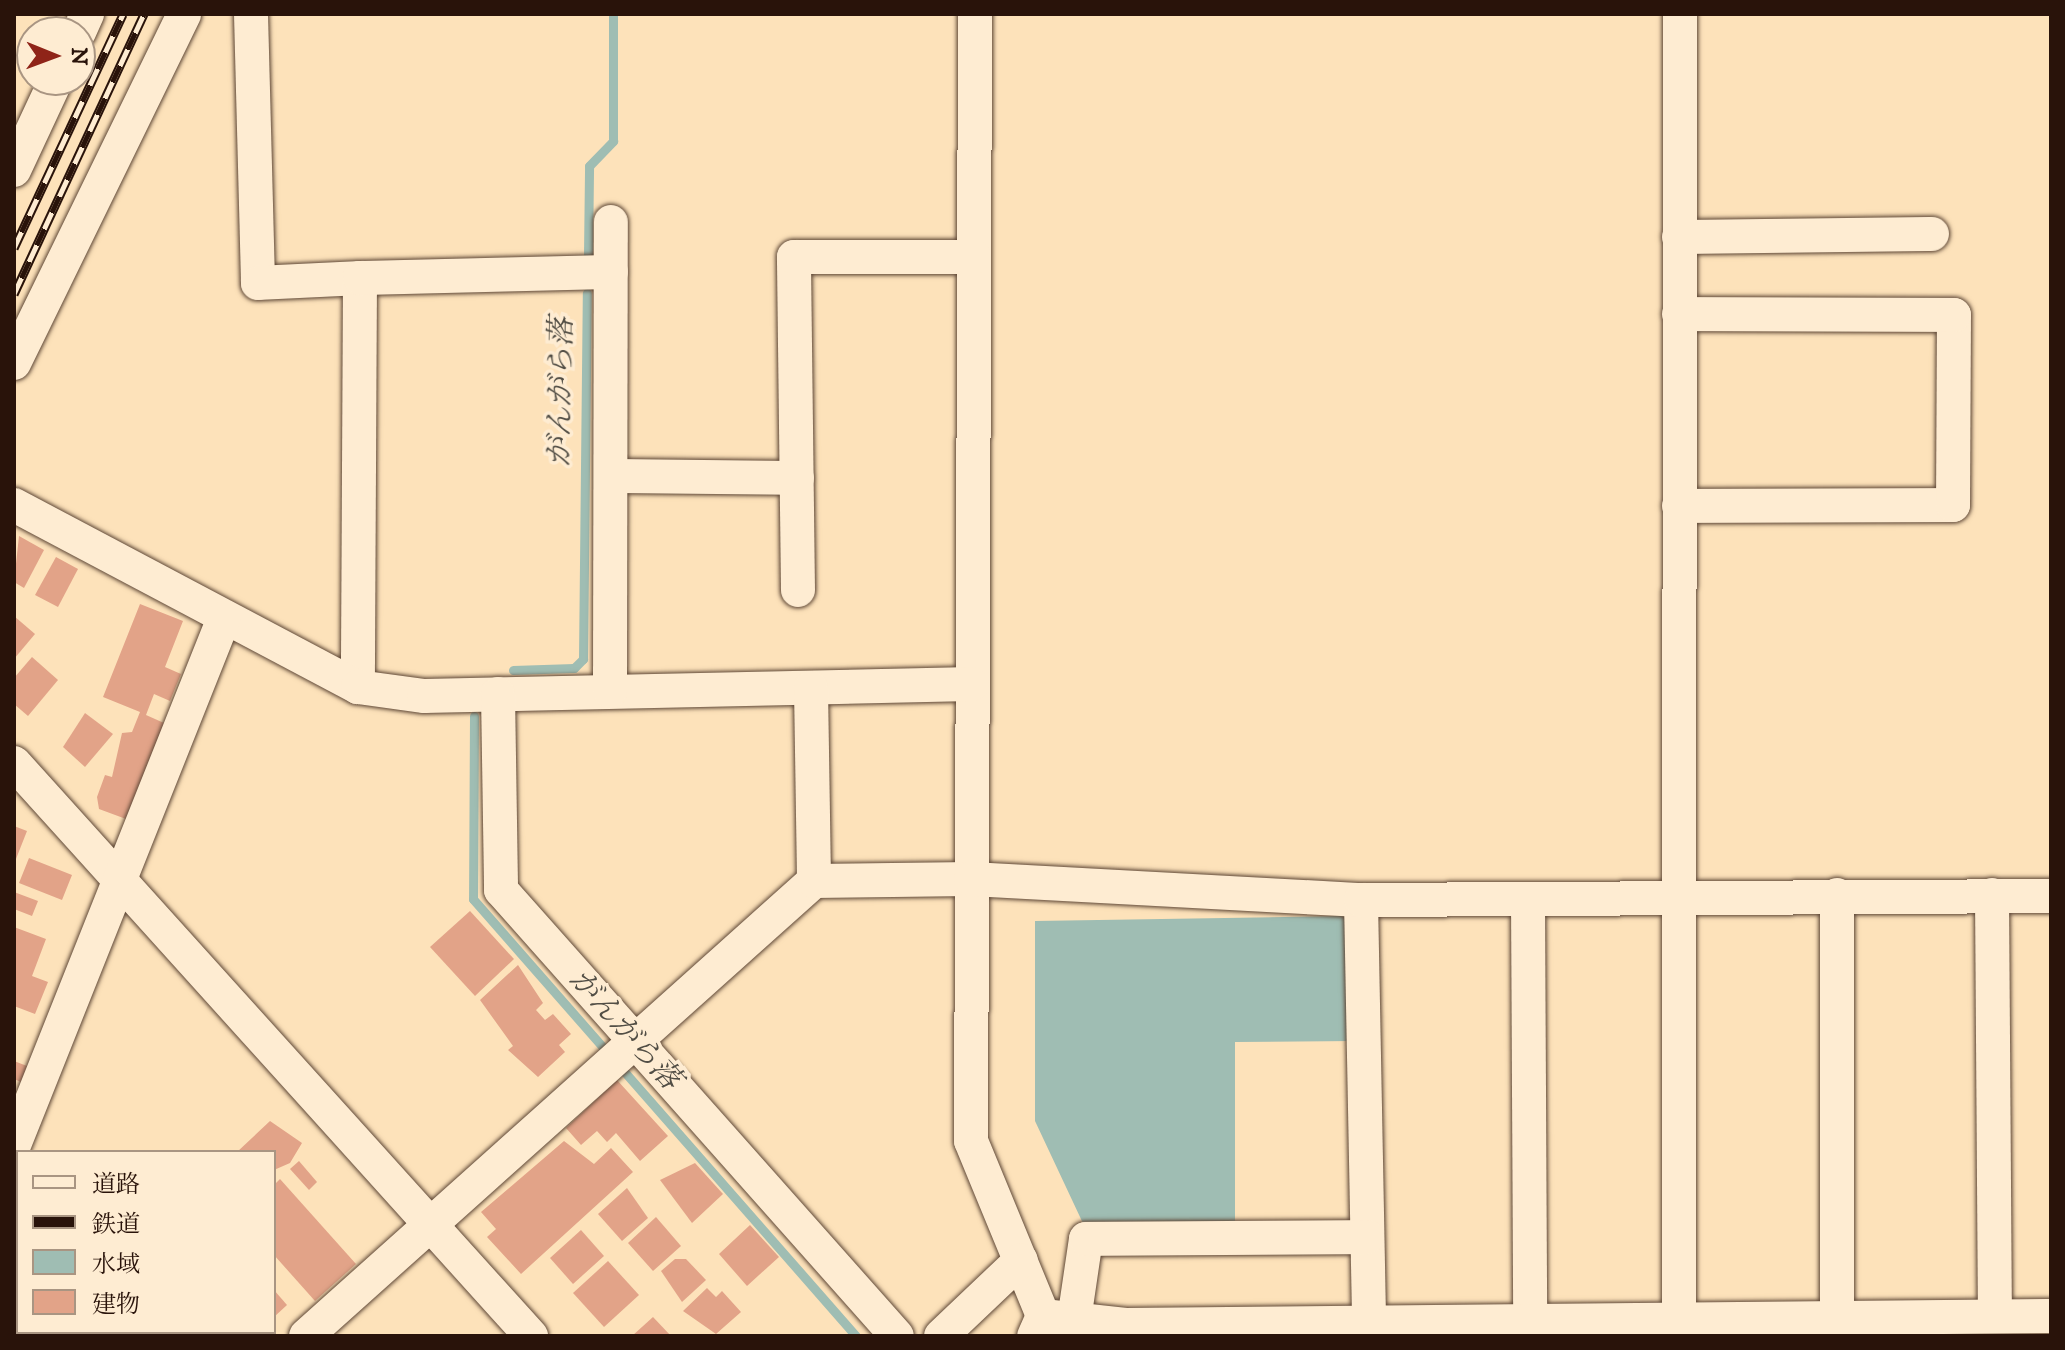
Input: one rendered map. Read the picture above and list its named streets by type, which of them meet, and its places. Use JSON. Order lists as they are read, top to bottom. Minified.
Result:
{"water":["がんがら落"],"legend":["道路","鉄道","水域","建物"],"north":"right"}
